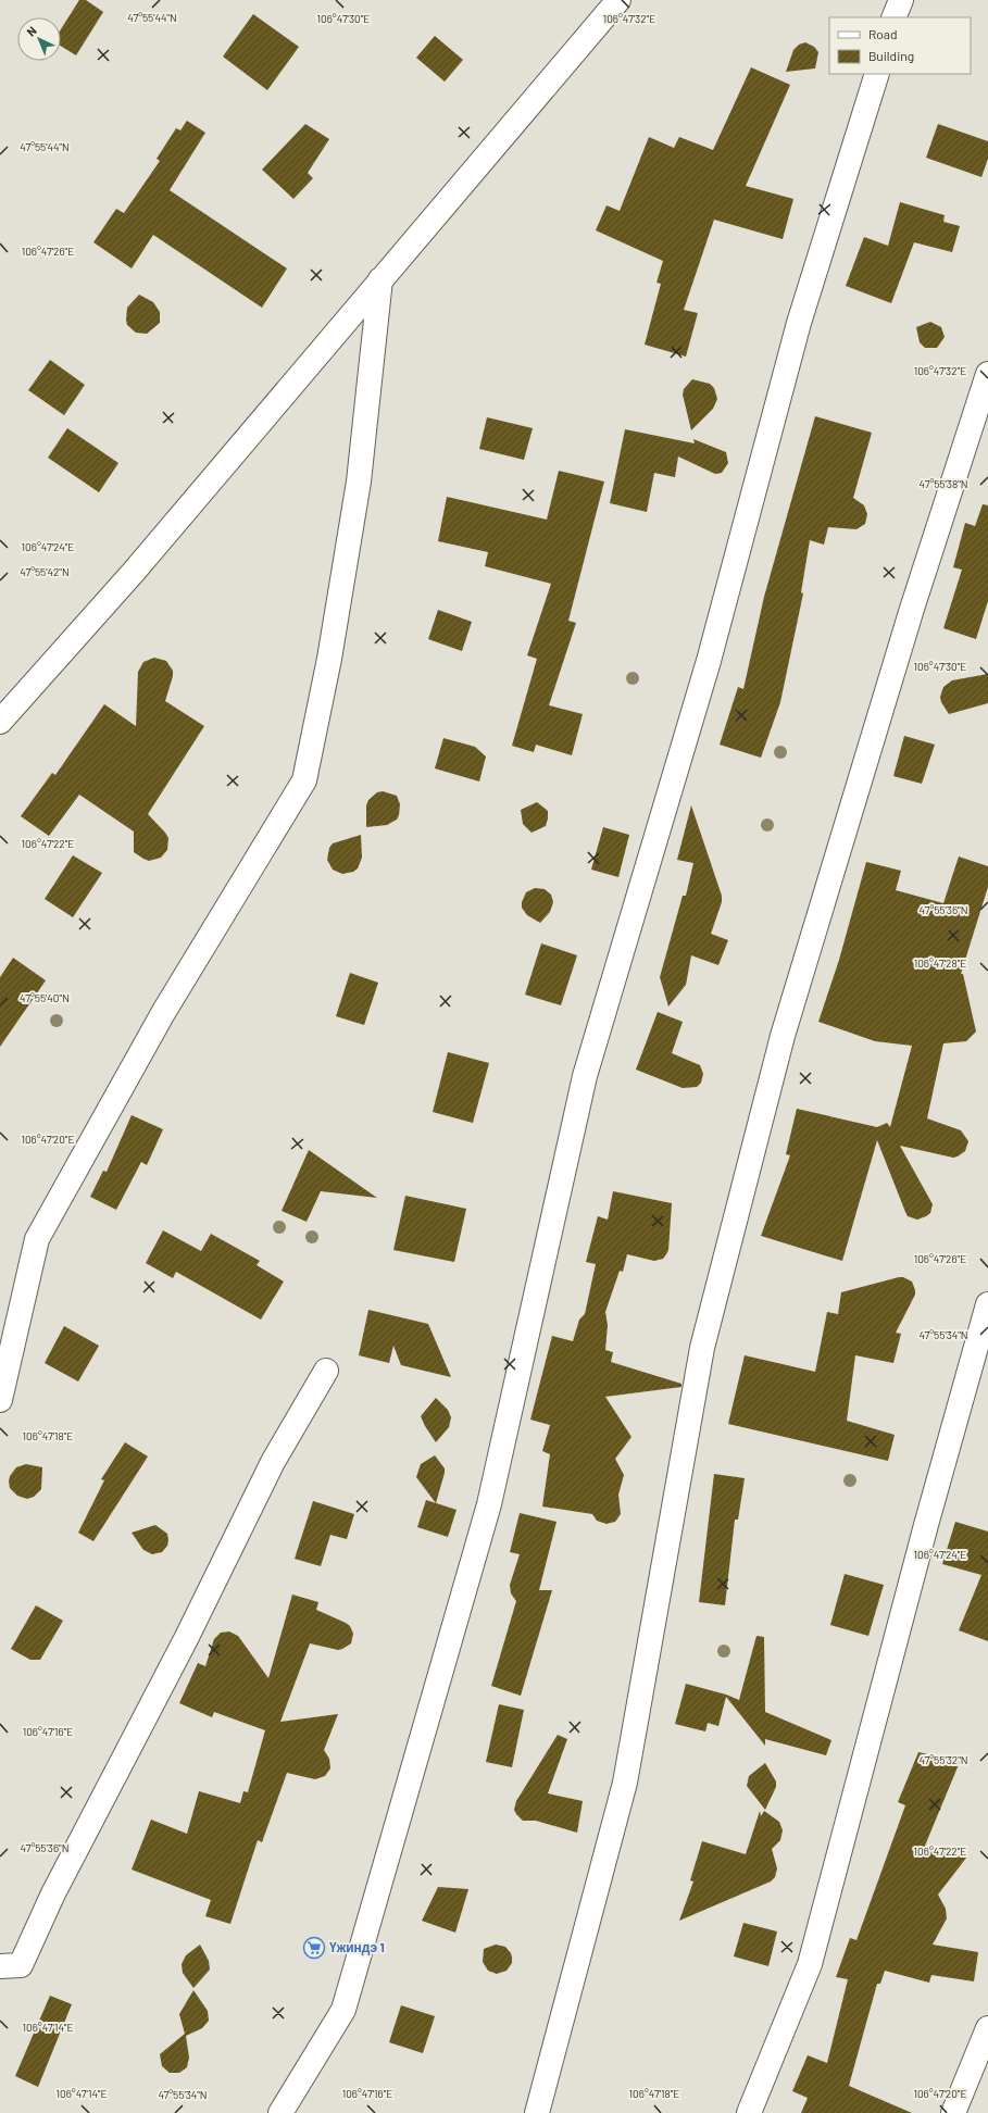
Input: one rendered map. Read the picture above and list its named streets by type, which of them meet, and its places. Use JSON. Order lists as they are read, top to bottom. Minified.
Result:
{"places":{"supermarket":["Үжиндэ 1"]},"legend":["Road","Building"],"north":"top left","coordinates":["47°55'44\"N","106°47'32\"E","106°47'30\"E","106°47'26\"E","47°55'38\"N","106°47'24\"E","47°55'42\"N","106°47'22\"E","47°55'36\"N","106°47'28\"E","47°55'40\"N","106°47'20\"E","47°55'34\"N","106°47'18\"E","106°47'16\"E","47°55'32\"N","106°47'14\"E"]}
